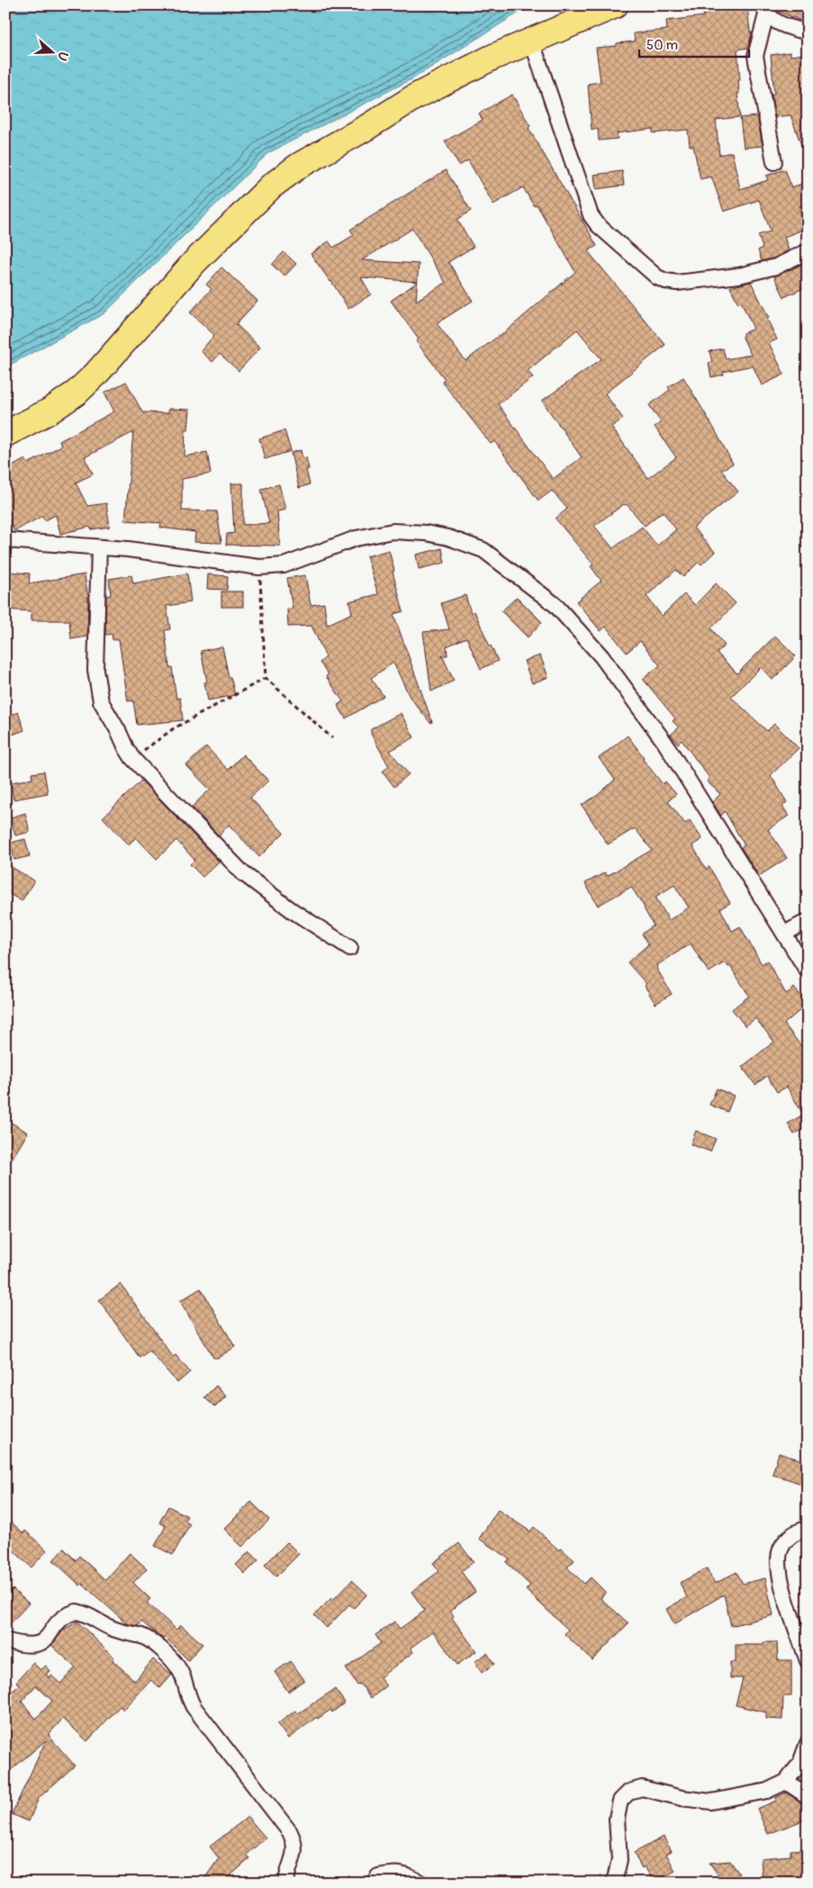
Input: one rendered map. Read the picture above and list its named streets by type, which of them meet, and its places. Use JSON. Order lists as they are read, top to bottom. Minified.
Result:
{"scale_bar":"50 m","north":"right"}
